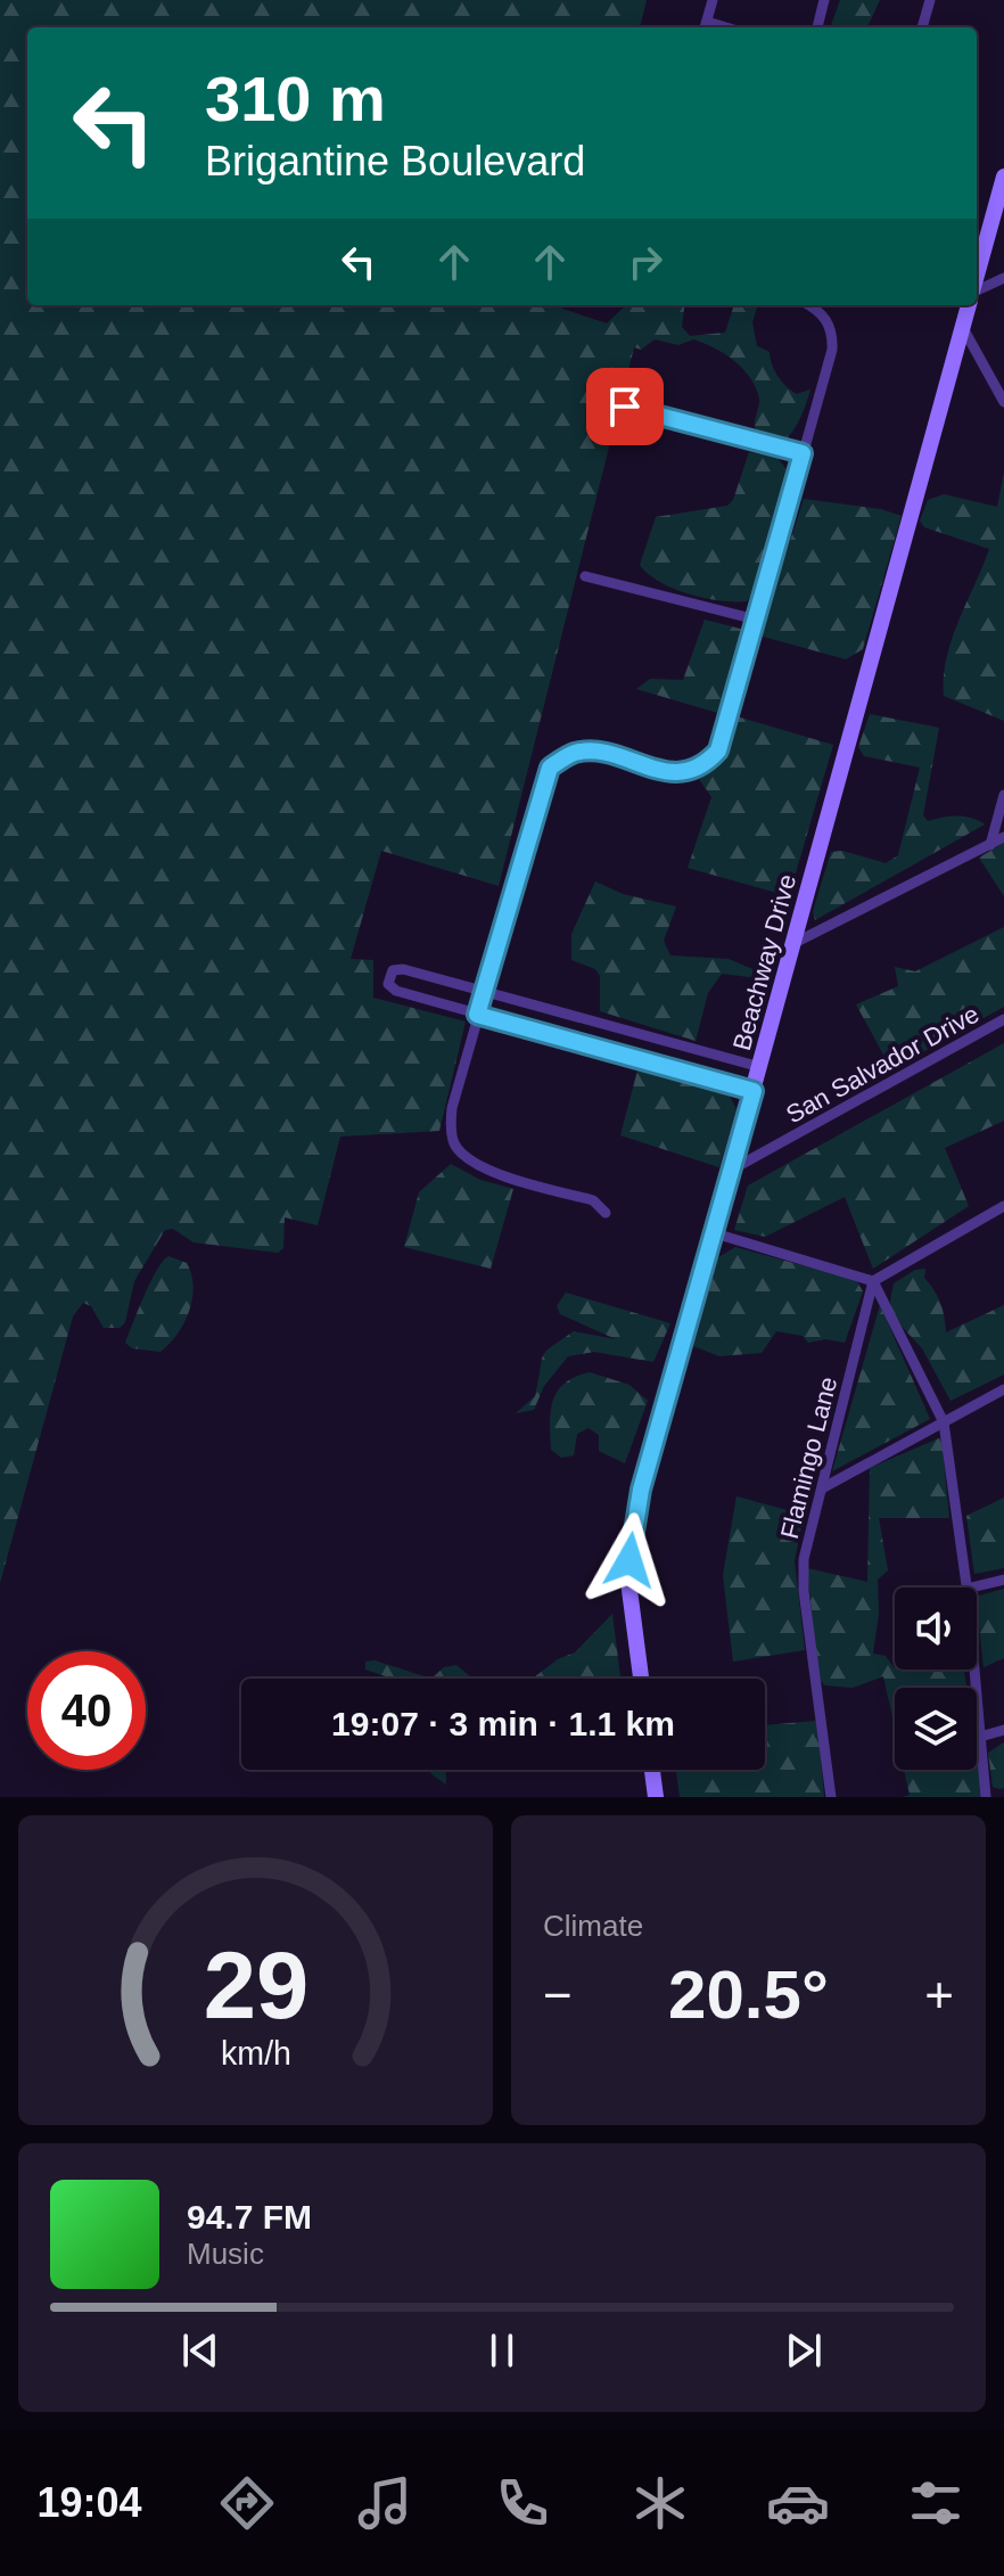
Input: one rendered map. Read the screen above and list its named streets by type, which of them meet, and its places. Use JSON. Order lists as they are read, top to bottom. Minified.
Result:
{"streets":{"street":["Beachway Drive","San Salvador Drive","Flamingo Lane"]},"crossings":[["Beachway Drive","San Salvador Drive"]],"page":{"turn":["310 m","Brigantine Boulevard"],"limit":"40","trip":"19:07 · 3 min · 1.1 km","tile":"Climate","heat":["−","20.5°","+"],"song":["94.7 FM","Music"],"tabs":"19:04","gauge":["29","km/h"]}}
